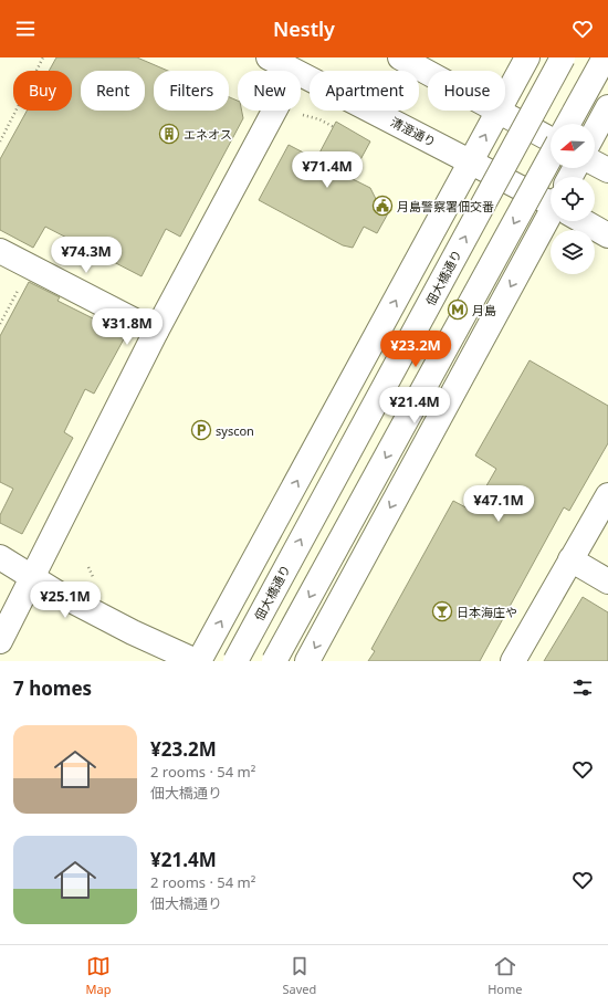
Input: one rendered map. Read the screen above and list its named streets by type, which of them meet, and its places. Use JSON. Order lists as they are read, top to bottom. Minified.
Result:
{"streets":{"main road":["清澄通り","佃大橋通り"]},"places":{"building":["エネオス"],"public building":["月島警察署佃交番"],"metro station":["月島"],"parking":["syscon"],"bar":["日本海庄や"]},"north":"left","page":{"header":"Nestly","chip":["Buy","Rent","Filters","New","Apartment","House"],"price":["¥71.4M","¥74.3M","¥31.8M","¥23.2M","¥21.4M","¥47.1M","¥25.1M"],"heading":"7 homes","list":[{"name":"¥23.2M","note":"2 rooms · 54 m² · 佃大橋通り"},{"name":"¥21.4M","note":"2 rooms · 54 m² · 佃大橋通り"}],"tabs":["Map","Saved","Home"]}}
